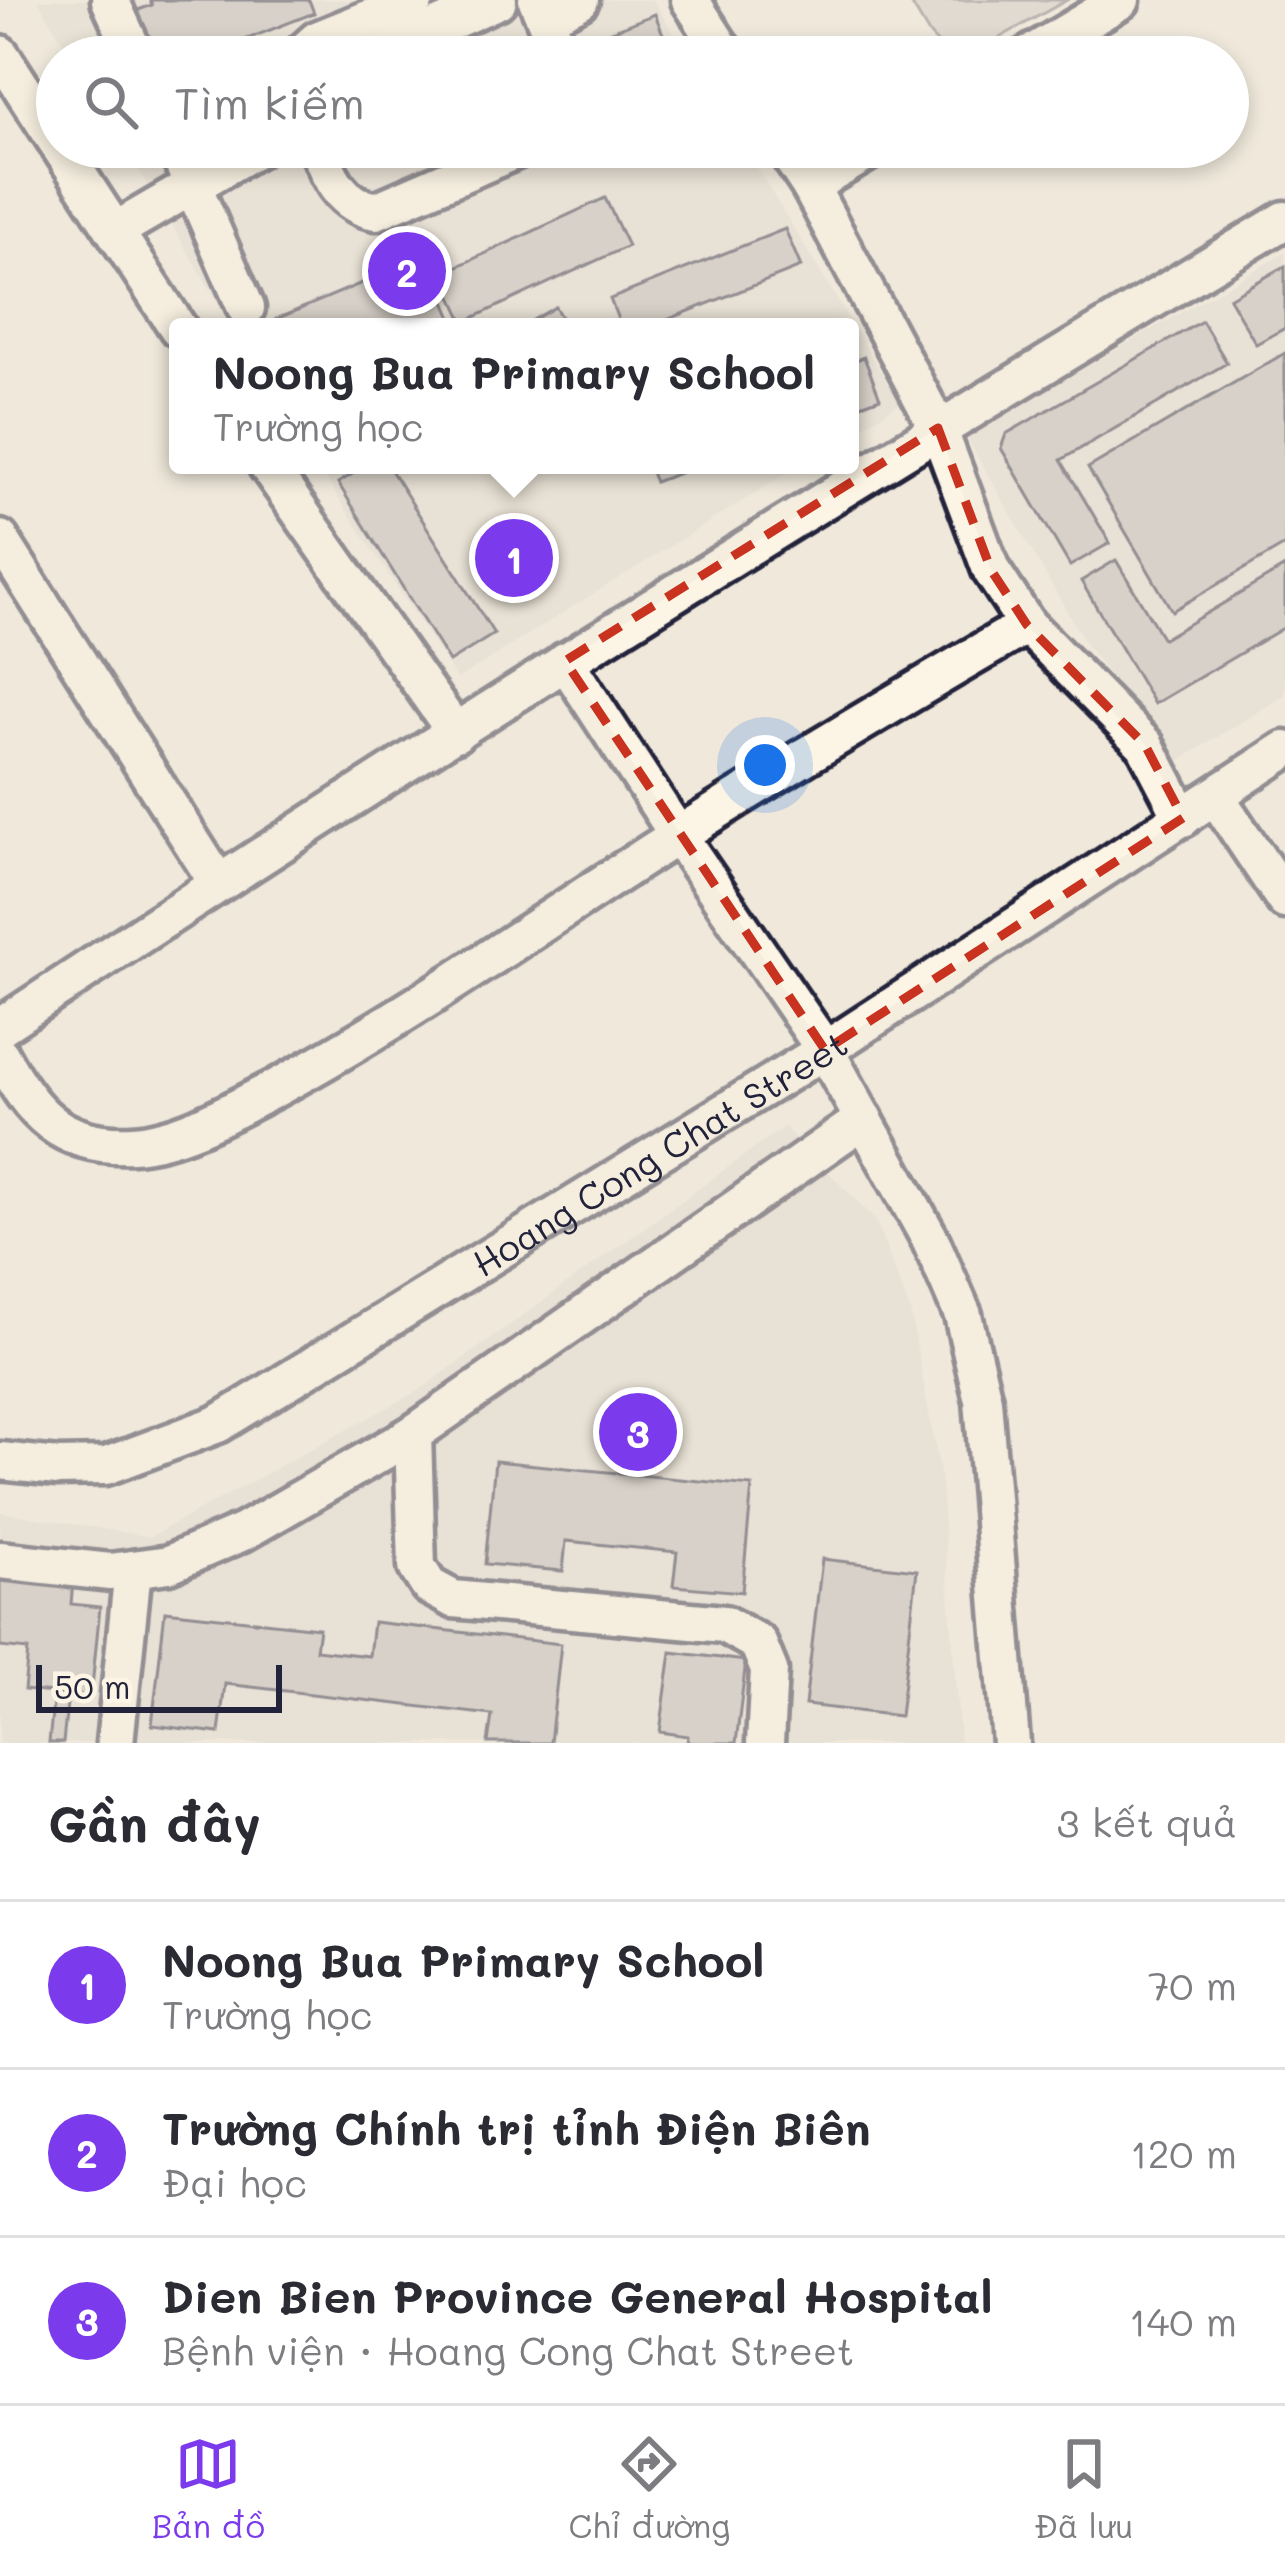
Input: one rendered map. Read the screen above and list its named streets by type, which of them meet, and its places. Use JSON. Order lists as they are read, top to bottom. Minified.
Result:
{"streets":{"street":["Hoang Cong Chat Street"]},"scale_bar":"50 m","page":{"search":"Tìm kiếm","pins":["2","1","3"],"popup":["Noong Bua Primary School","Trường học"],"scale":"50 m","heading":["Gần đây","3 kết quả"],"list":[{"mark":"1","name":"Noong Bua Primary School","note":"Trường học","value":"70 m"},{"mark":"2","name":"Trường Chính trị tỉnh Điện Biên","note":"Đại học","value":"120 m"},{"mark":"3","name":"Dien Bien Province General Hospital","note":"Bệnh viện · Hoang Cong Chat Street","value":"140 m"}],"nav":["Bản đồ","Chỉ đường","Đã lưu"]}}
